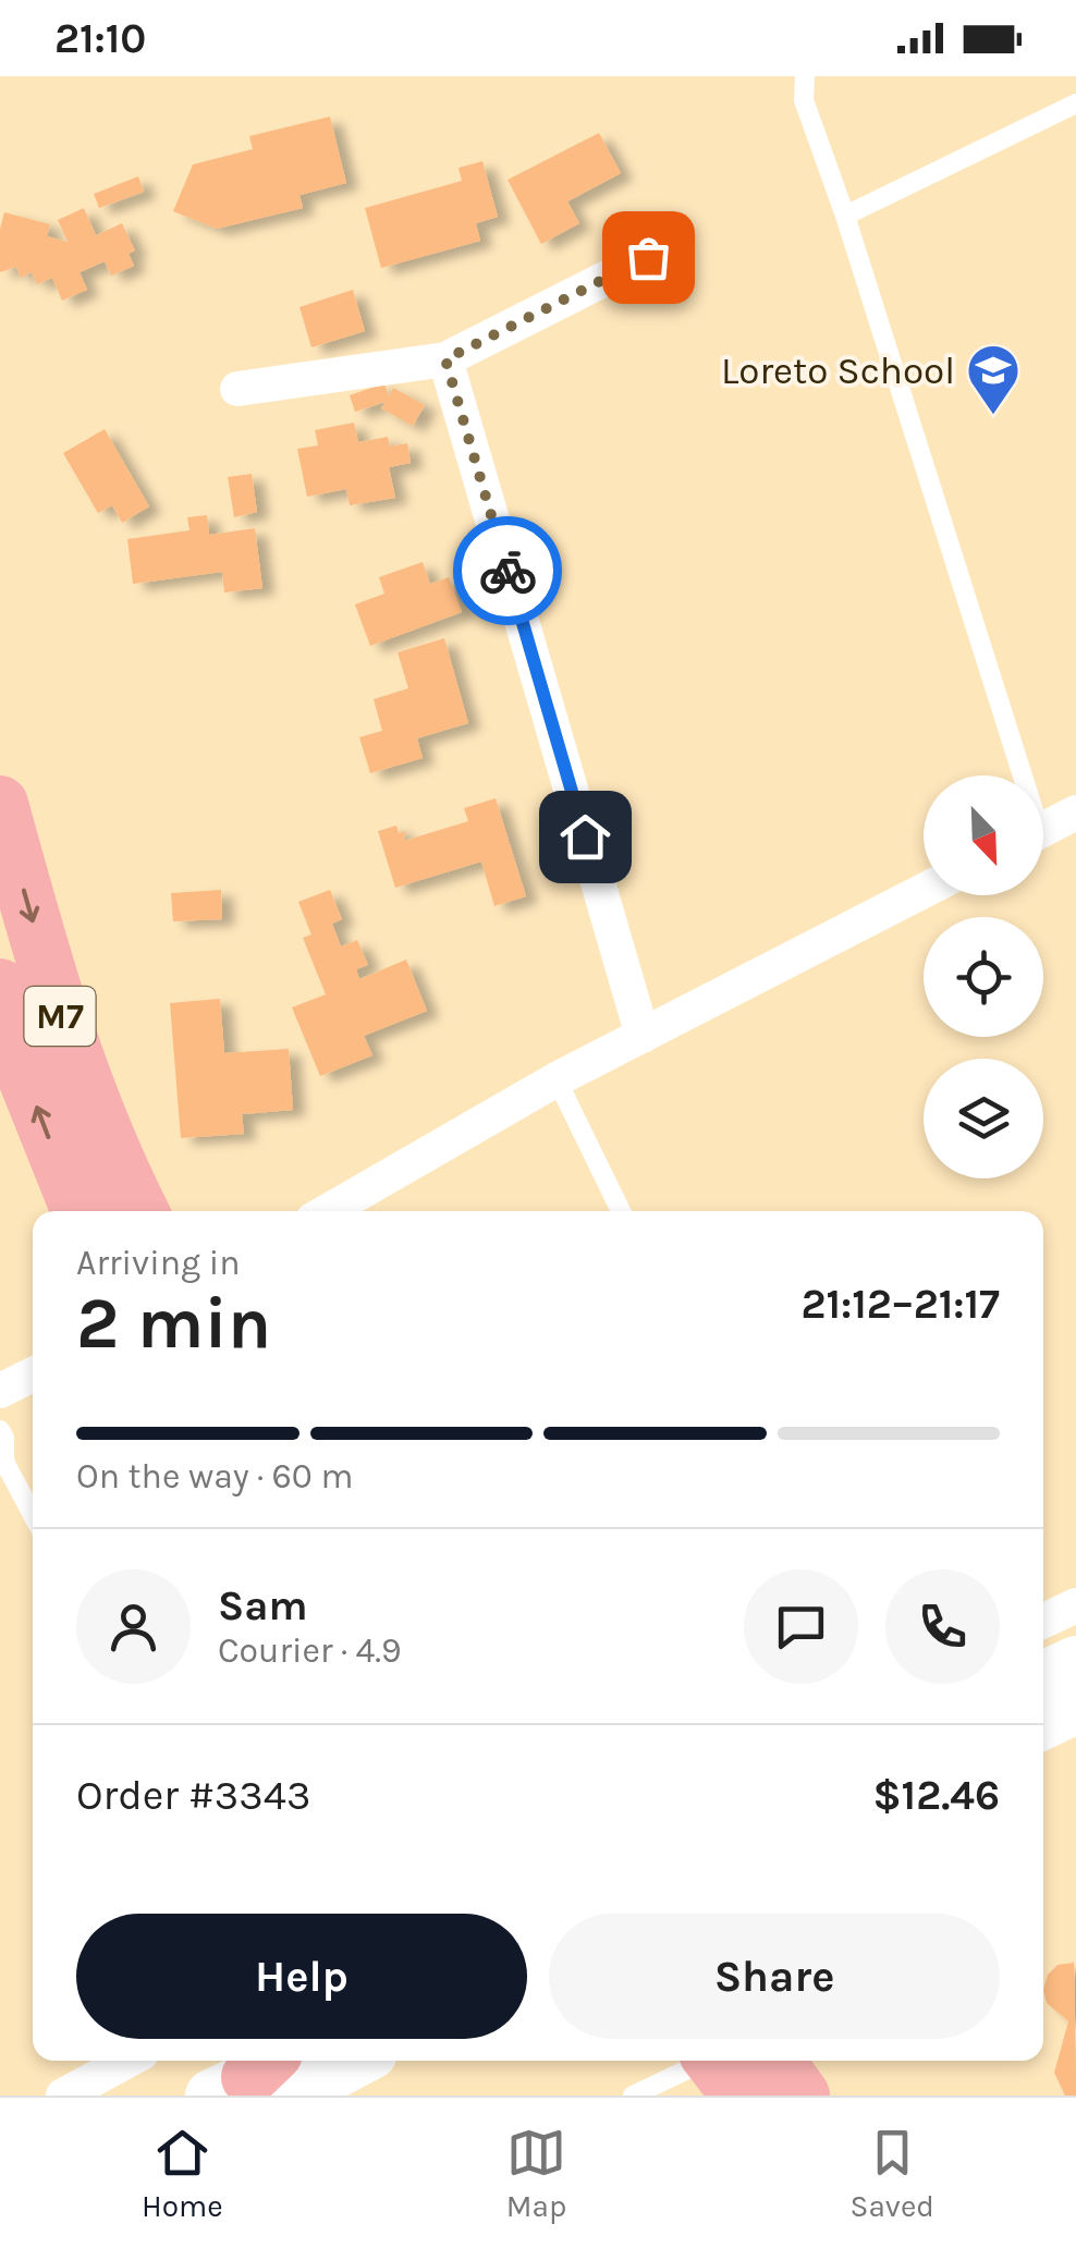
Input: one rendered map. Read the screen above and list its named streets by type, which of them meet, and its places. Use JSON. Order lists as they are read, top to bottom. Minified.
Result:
{"streets":{"main road":["M7"]},"places":{"school or university":["Loreto School"]},"north":"bottom right","page":{"status":"21:10","heading":["2 min","Arriving in","21:12–21:17"],"panel":["Sam","Courier · 4.9","Order #3343","$12.46"],"bar":"On the way · 60 m","buttons":["Help","Share"],"tabs":["Home","Map","Saved"]}}
